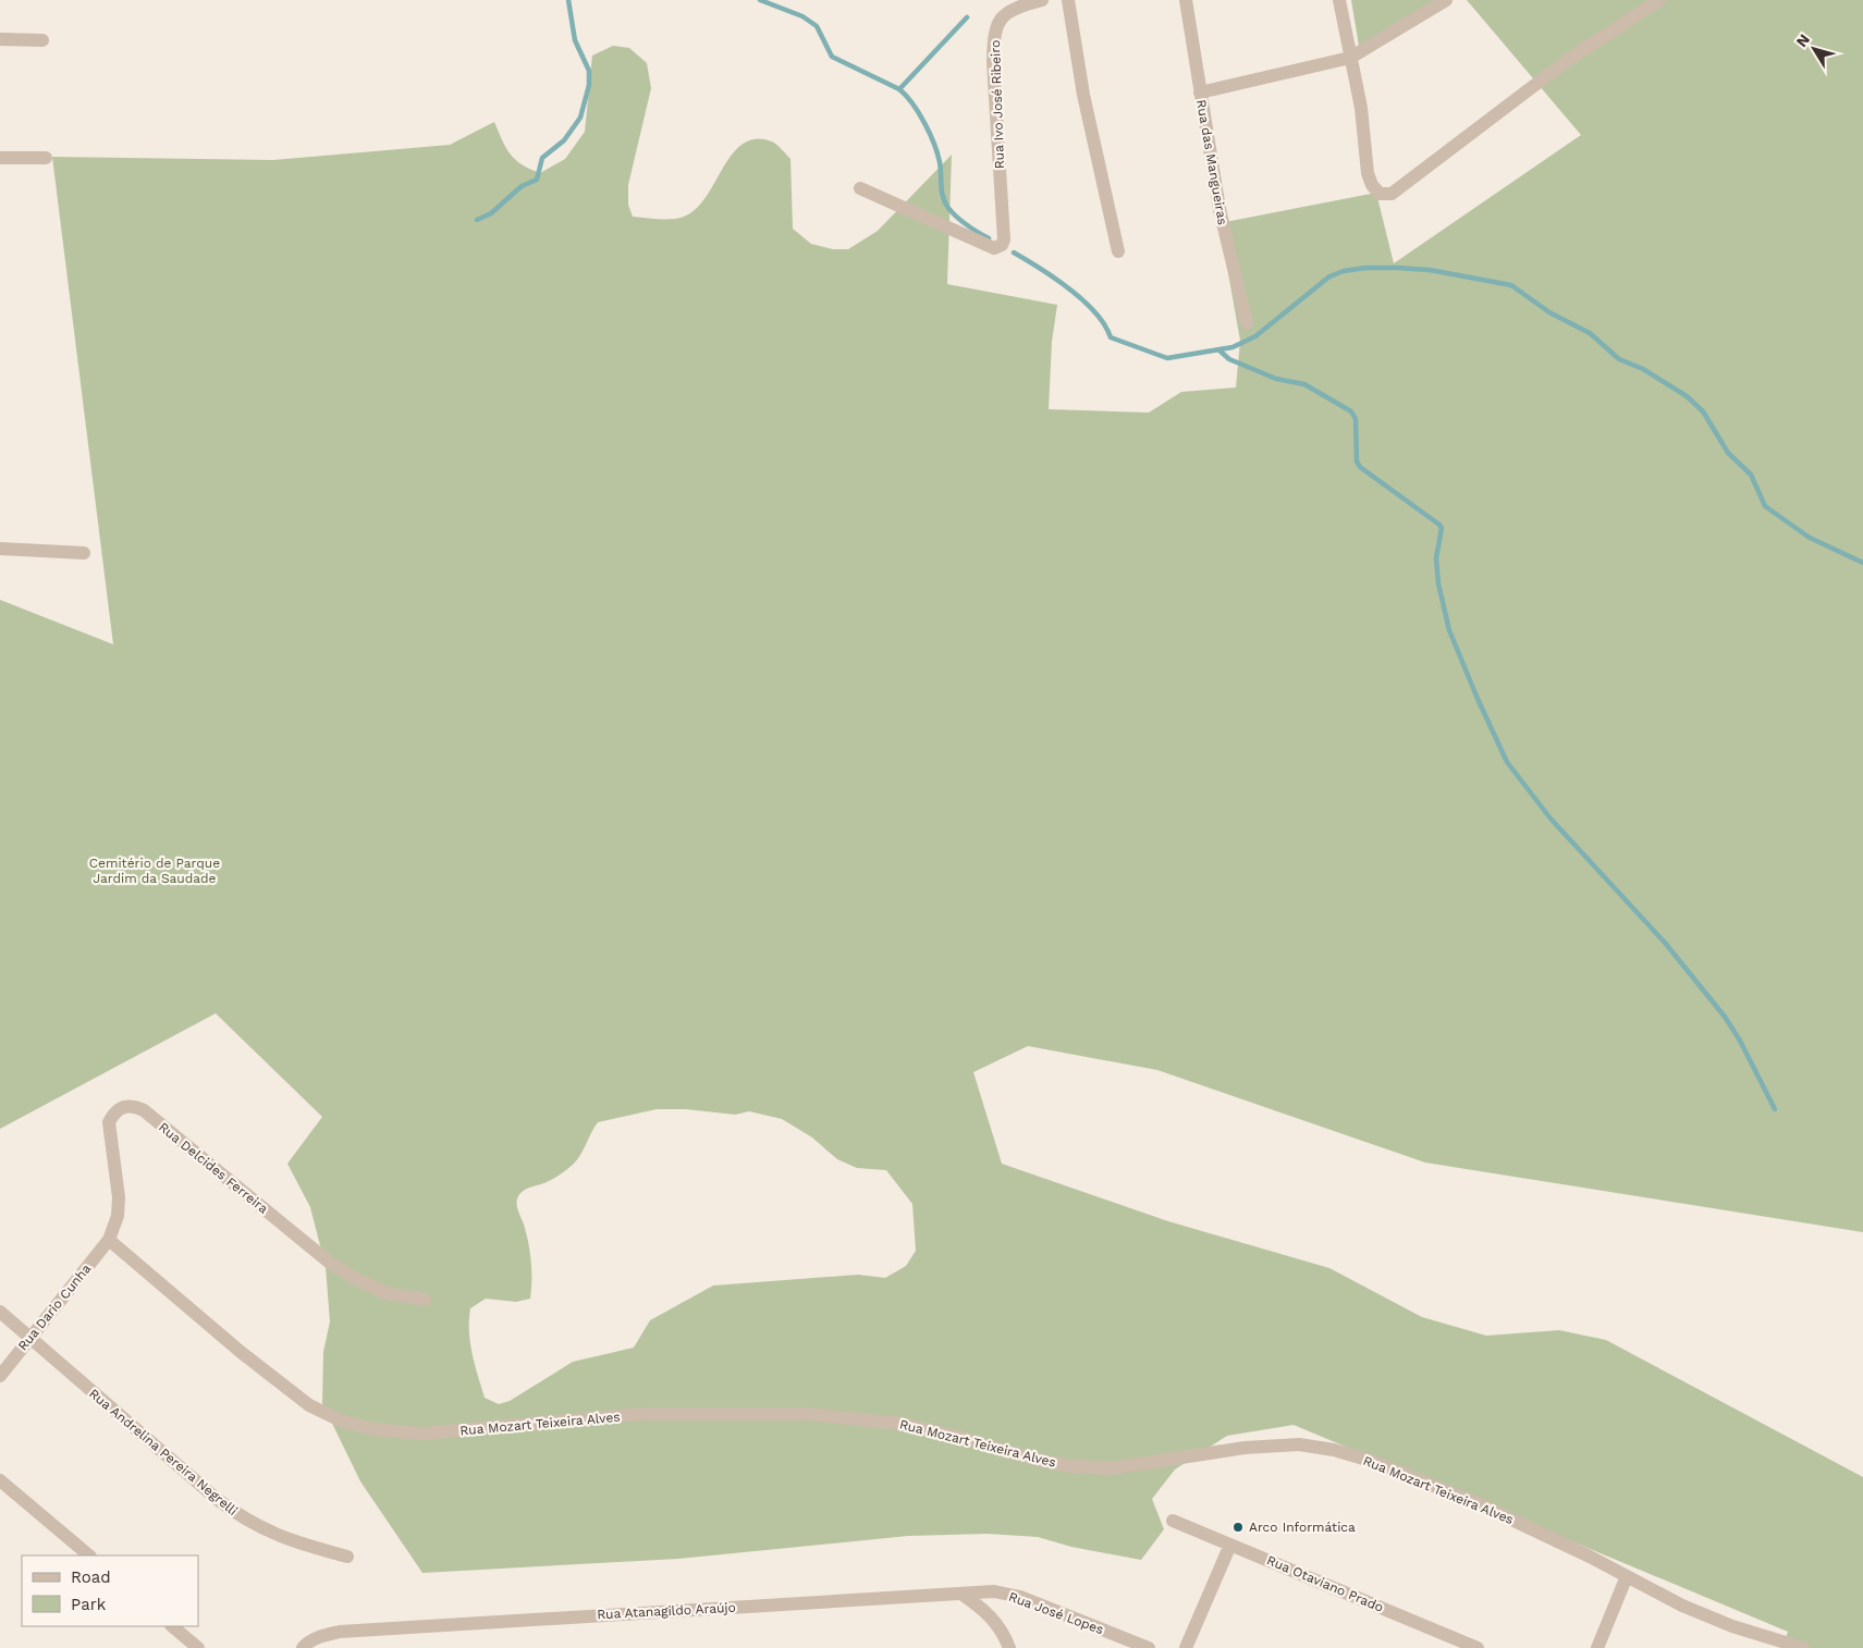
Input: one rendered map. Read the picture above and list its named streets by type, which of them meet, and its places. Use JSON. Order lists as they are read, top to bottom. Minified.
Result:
{"streets":{"street":["Rua Ivo José Ribeiro","Rua das Mangueiras","Rua Delcides Ferreira","Rua Dario Cunha","Rua Mozart Teixeira Alves","Rua Andrelina Pereira Negrelli","Rua Otaviano Prado","Rua Atanagildo Araújo","Rua José Lopes"]},"crossings":[["Rua Delcides Ferreira","Rua Dario Cunha"],["Rua Delcides Ferreira","Rua Mozart Teixeira Alves"],["Rua Dario Cunha","Rua Mozart Teixeira Alves"],["Rua Dario Cunha","Rua Andrelina Pereira Negrelli"],["Rua Atanagildo Araújo","Rua José Lopes"]],"parks":["Cemitério de Parque Jardim da Saudade"],"places":["Arco Informática"],"legend":["Road","Park"],"north":"top left"}
